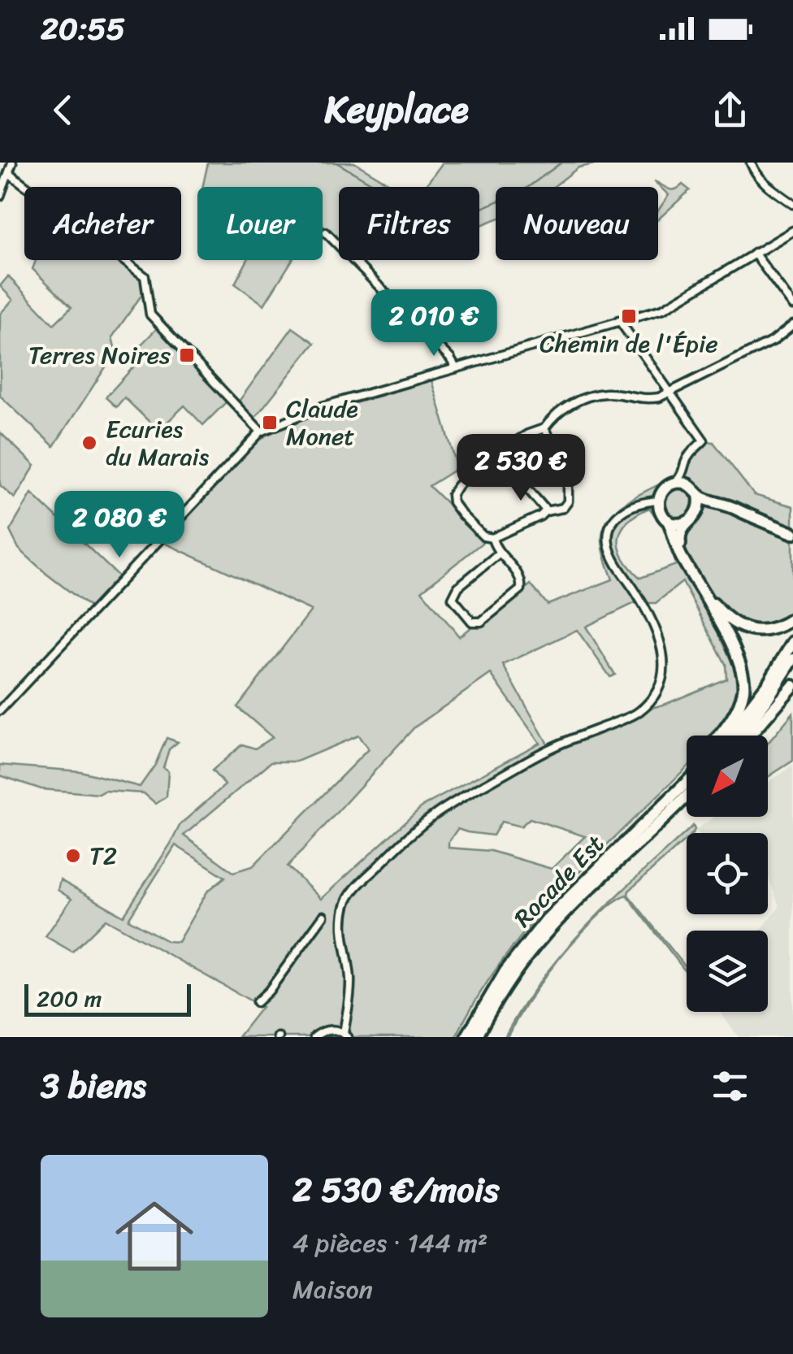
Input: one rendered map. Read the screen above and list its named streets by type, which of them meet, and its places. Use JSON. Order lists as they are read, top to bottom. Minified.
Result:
{"streets":{"main road":["Rocade Est"]},"places":{"transit":["Chemin de l'Épie","Terres Noires","Claude Monet"],"other":["Ecuries du Marais","T2"]},"scale_bar":"200 m","north":"bottom left","page":{"status":"20:55","header":"Keyplace","chip":["Acheter","Louer","Filtres","Nouveau"],"price":["2 010 €","2 530 €","2 080 €"],"scale":"200 m","heading":"3 biens","list":[{"name":"2 530 €/mois","note":"4 pièces · 144 m² · Maison"}]}}
